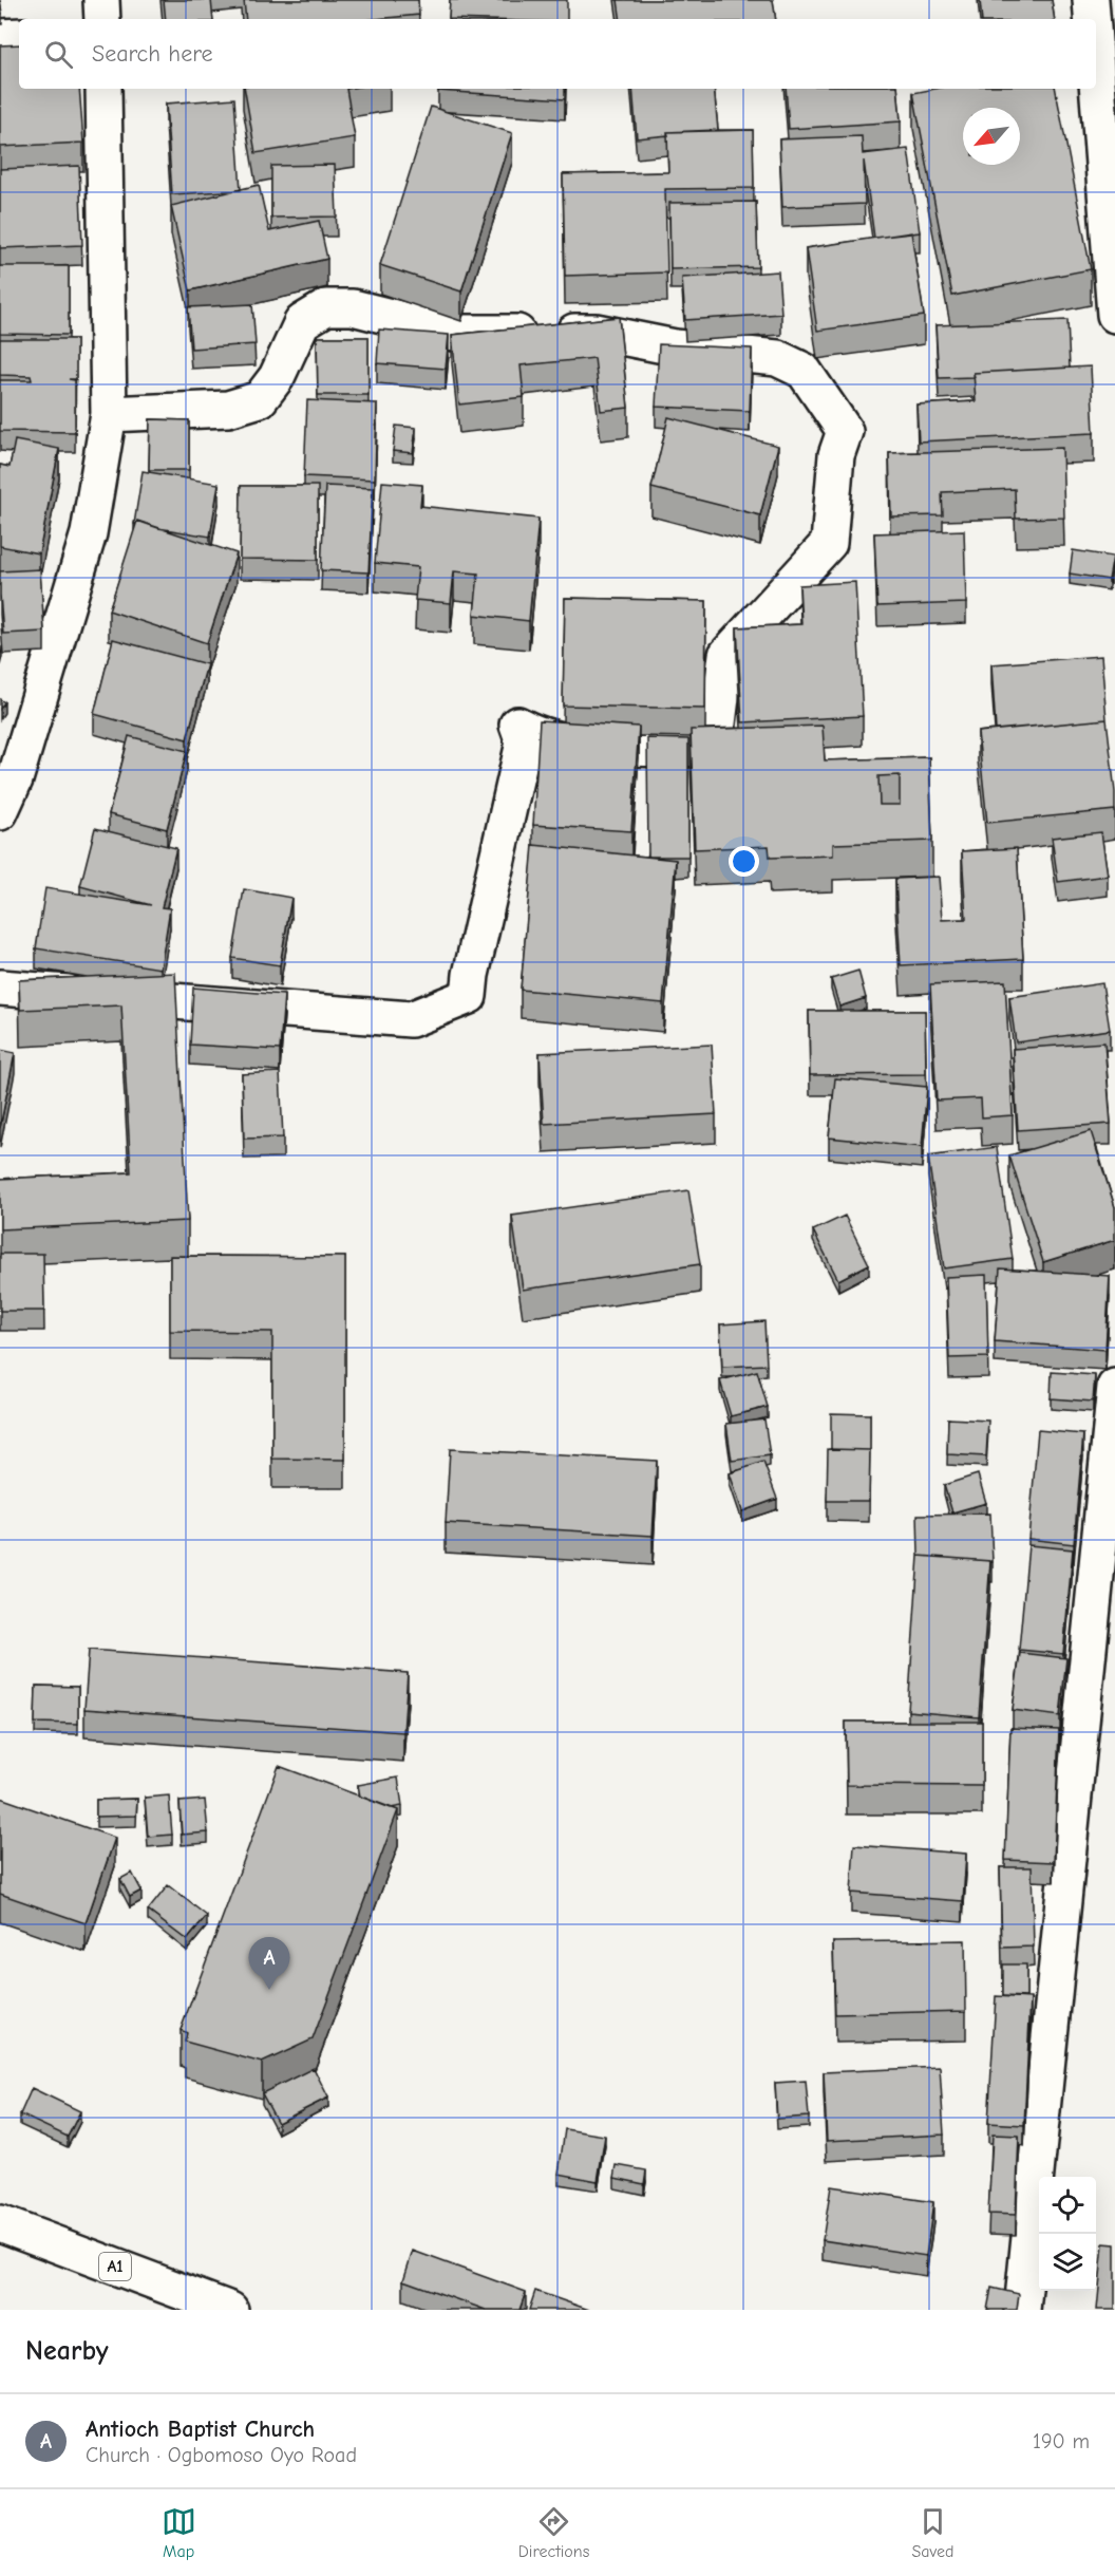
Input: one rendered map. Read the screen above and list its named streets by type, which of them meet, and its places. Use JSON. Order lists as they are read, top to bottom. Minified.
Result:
{"streets":{"main road":["A1"]},"north":"bottom left","page":{"search":"Search here","pins":"A","heading":"Nearby","list":[{"mark":"A","name":"Antioch Baptist Church","note":"Church · Ogbomoso Oyo Road","value":"190 m"}],"nav":["Map","Directions","Saved"]}}
